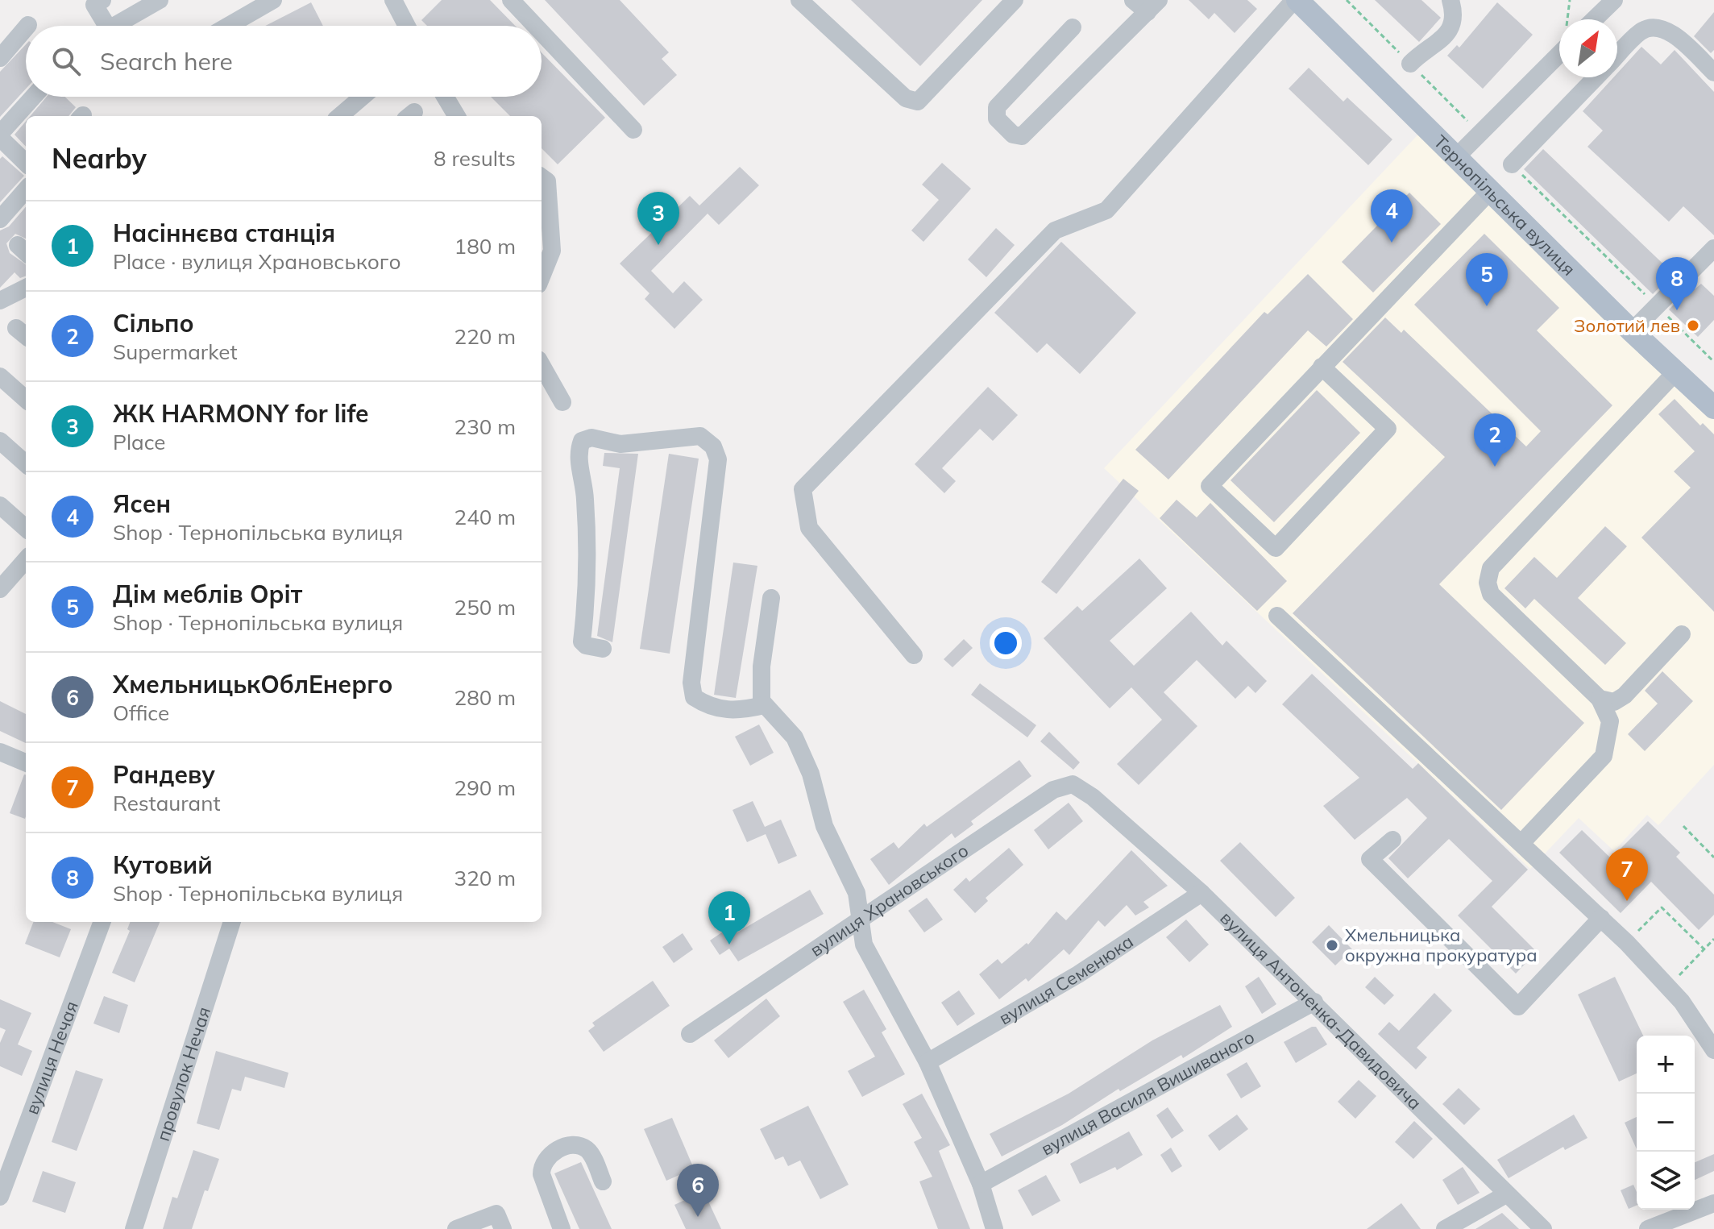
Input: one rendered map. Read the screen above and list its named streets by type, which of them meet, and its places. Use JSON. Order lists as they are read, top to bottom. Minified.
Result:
{"streets":{"main road":["Тернопільська вулиця"],"street":["вулиця Храновського","вулиця Семенюка","вулиця Антоненка-Давидовича","вулиця Нечая","провулок Нечая","вулиця Василя Вишиваного"]},"crossings":[["вулиця Храновського","вулиця Антоненка-Давидовича"],["вулиця Семенюка","вулиця Антоненка-Давидовича"],["вулиця Антоненка-Давидовича","вулиця Василя Вишиваного"]],"places":["Золотий лев","Хмельницька окружна прокуратура"],"north":"top right","page":{"search":"Search here","heading":["Nearby","8 results"],"pins":["4","3","5","8","2","7","1","6"],"list":[{"mark":"1","name":"Насіннєва станція","note":"Place · вулиця Храновського","value":"180 m"},{"mark":"2","name":"Сільпо","note":"Supermarket","value":"220 m"},{"mark":"3","name":"ЖК HARMONY for life","note":"Place","value":"230 m"},{"mark":"4","name":"Ясен","note":"Shop · Тернопільська вулиця","value":"240 m"},{"mark":"5","name":"Дім меблів Оріт","note":"Shop · Тернопільська вулиця","value":"250 m"},{"mark":"6","name":"ХмельницькОблЕнерго","note":"Office","value":"280 m"},{"mark":"7","name":"Рандеву","note":"Restaurant","value":"290 m"},{"mark":"8","name":"Кутовий","note":"Shop · Тернопільська вулиця","value":"320 m"}],"map_buttons":["+","−"]}}
